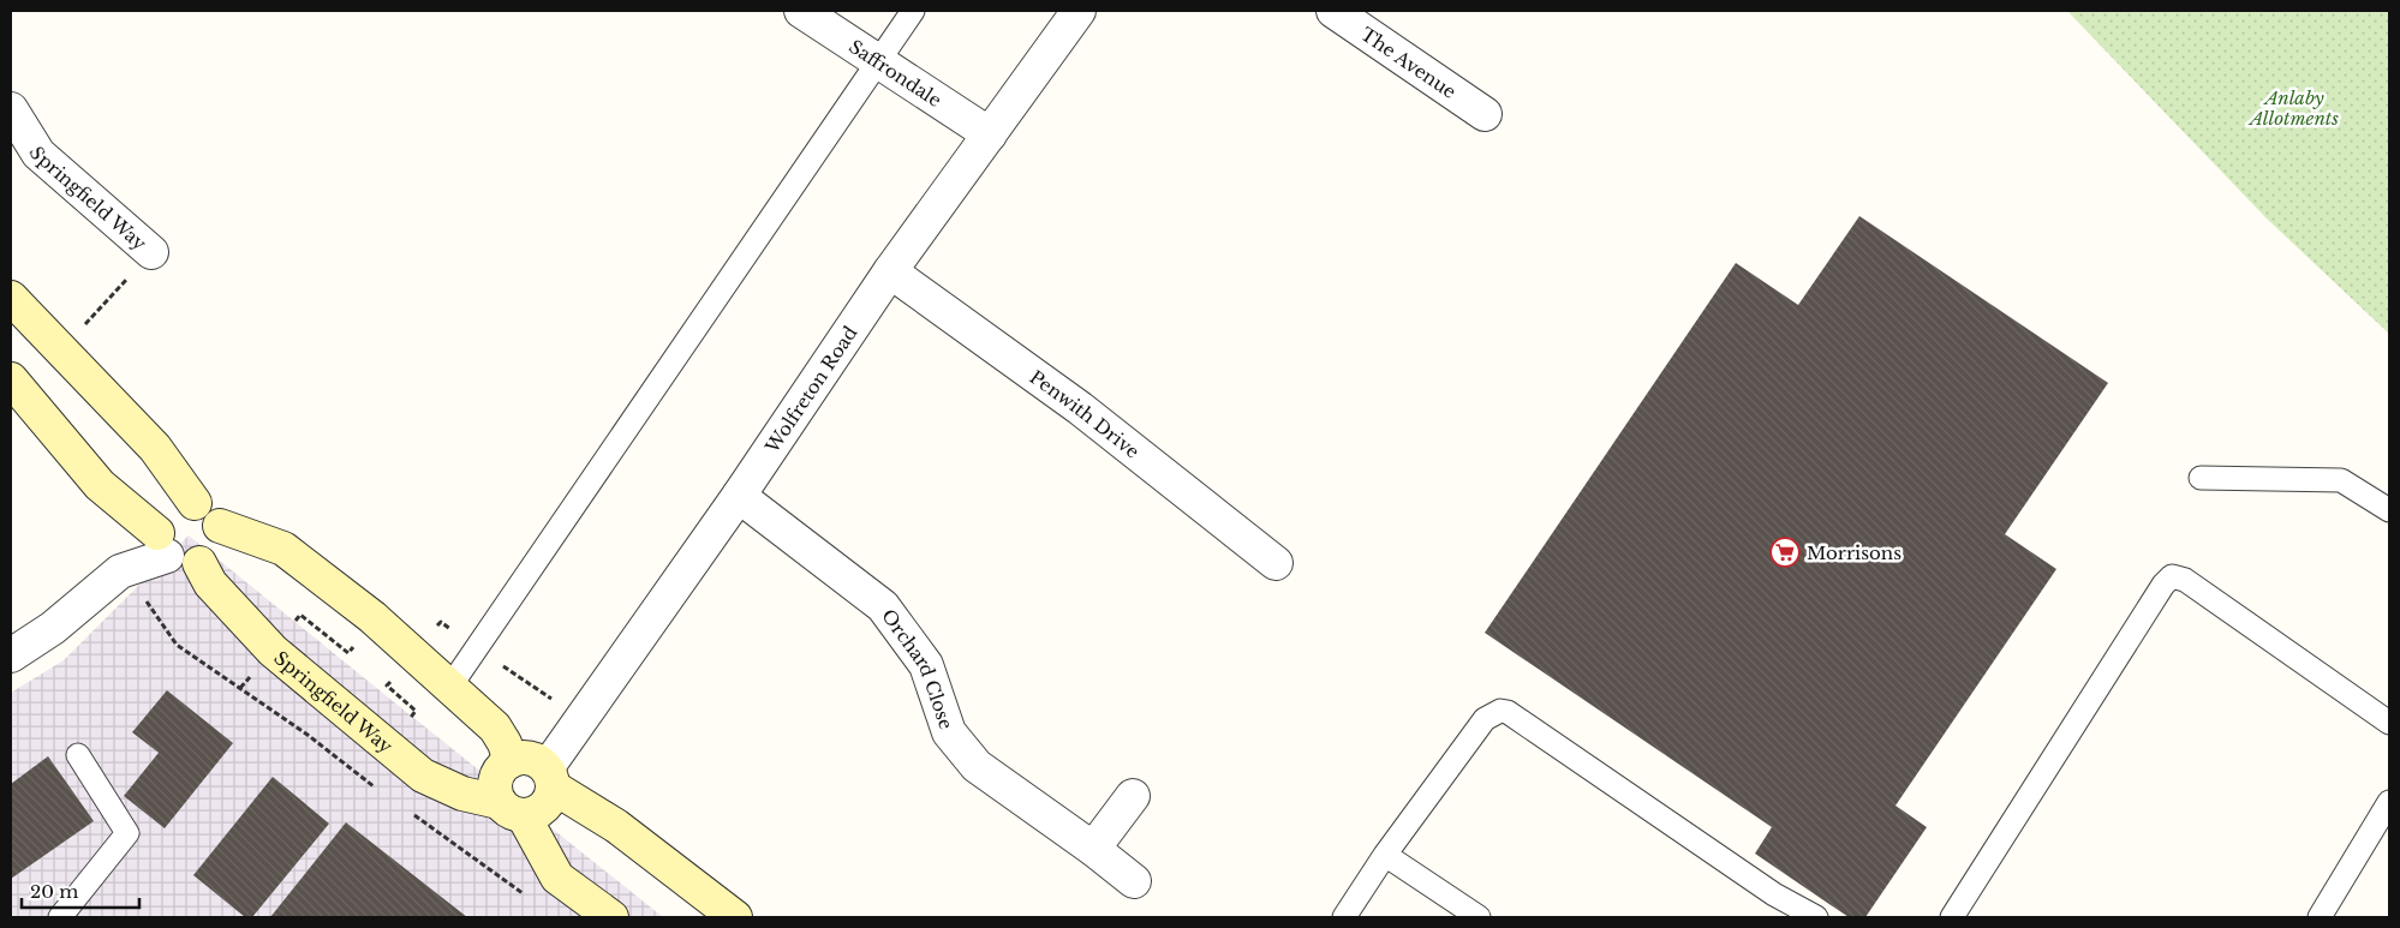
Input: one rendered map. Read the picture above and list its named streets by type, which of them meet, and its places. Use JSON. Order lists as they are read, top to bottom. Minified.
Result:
{"streets":{"main road":["Springfield Way"],"street":["The Avenue","Saffrondale","Wolfreton Road","Penwith Drive","Orchard Close"]},"crossings":[["Saffrondale","Wolfreton Road"],["Springfield Way","Wolfreton Road"],["Wolfreton Road","Penwith Drive"],["Wolfreton Road","Orchard Close"]],"parks":["Anlaby Allotments"],"places":{"supermarket":["Morrisons"]},"scale_bar":"20 m"}
